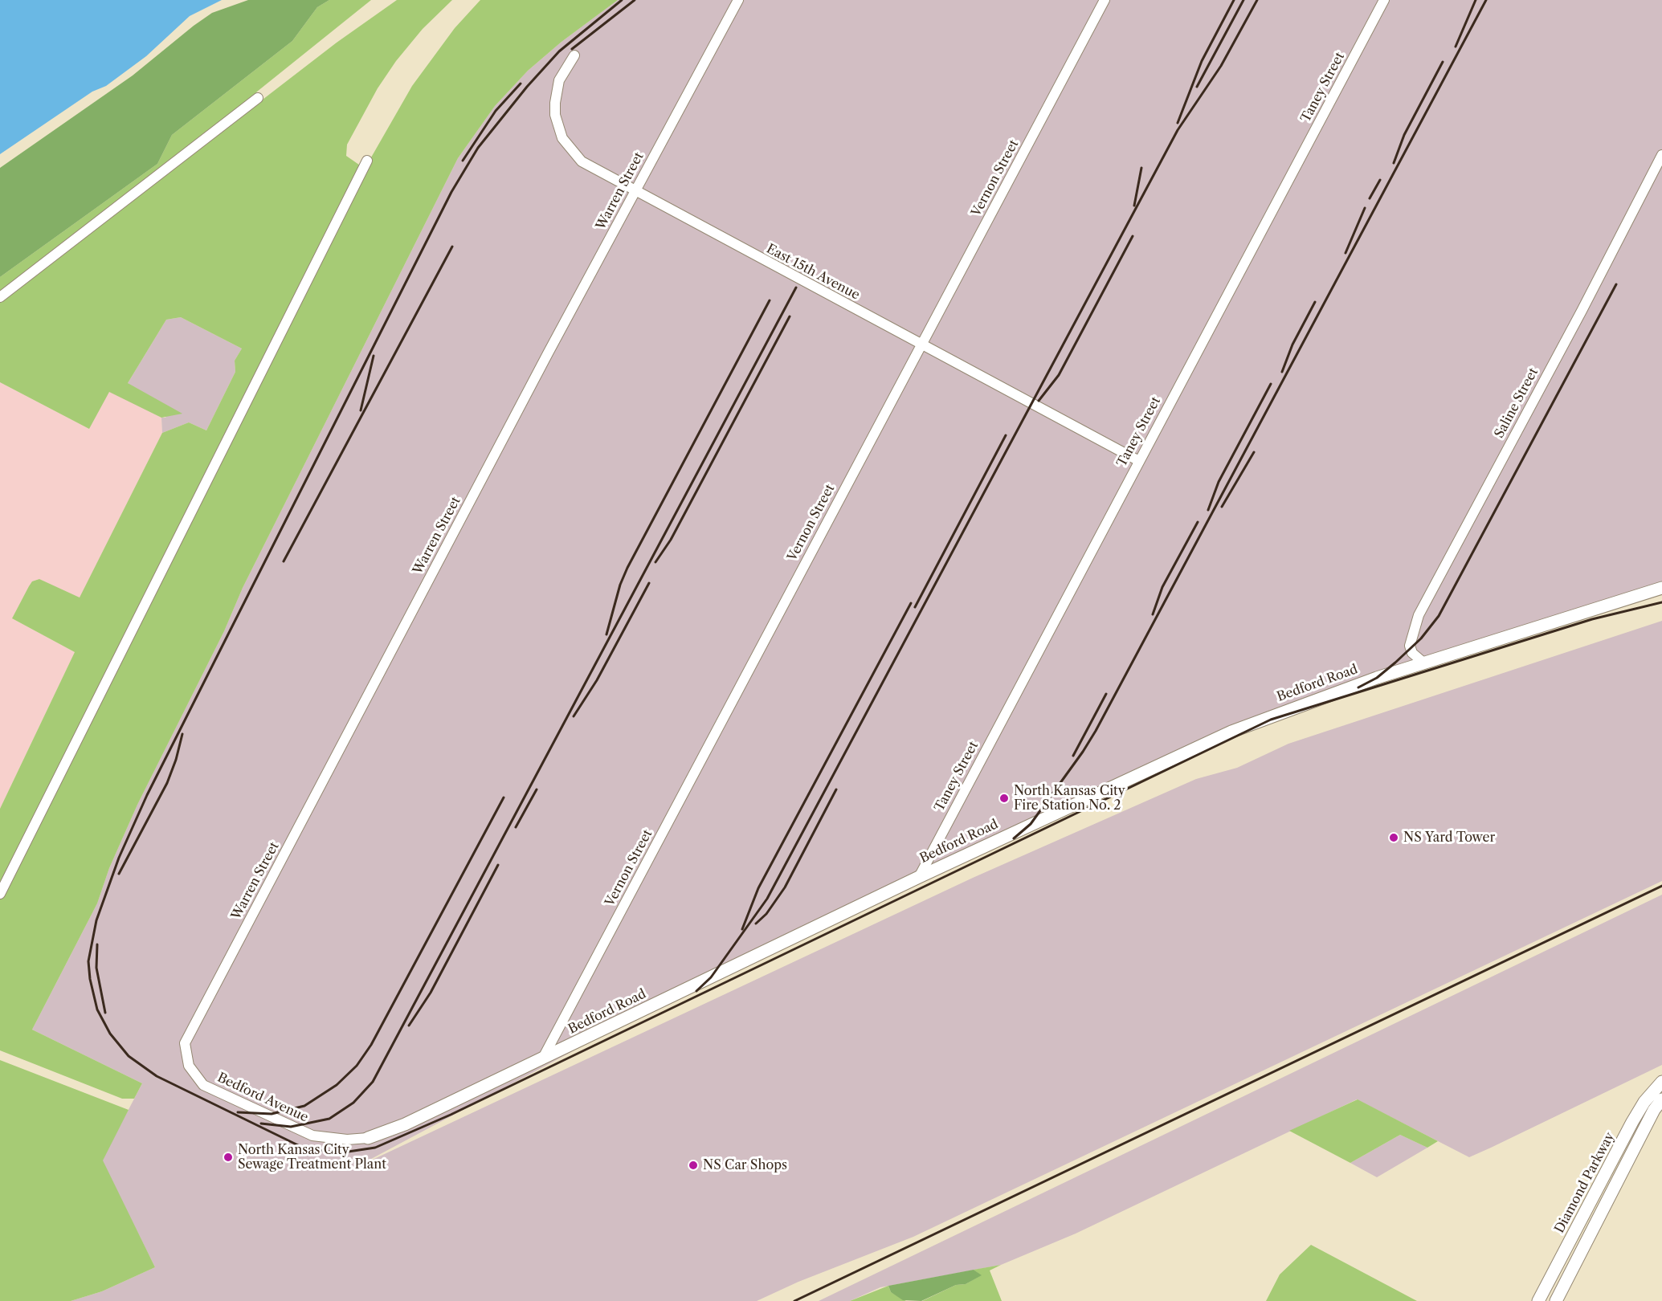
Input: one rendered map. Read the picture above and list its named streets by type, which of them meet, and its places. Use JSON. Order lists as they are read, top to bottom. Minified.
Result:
{"streets":{"street":["Taney Street","Vernon Street","Warren Street","East 15th Avenue","Saline Street","Bedford Road","Bedford Avenue","Diamond Parkway"]},"crossings":[["Taney Street","East 15th Avenue"],["Taney Street","Bedford Road"],["Vernon Street","East 15th Avenue"],["Vernon Street","Bedford Road"],["Warren Street","East 15th Avenue"],["Warren Street","Bedford Avenue"],["Saline Street","Bedford Road"],["Bedford Road","Bedford Avenue"]],"places":["North Kansas City Fire Station No. 2","NS Yard Tower","North Kansas City Sewage Treatment Plant","NS Car Shops"]}
